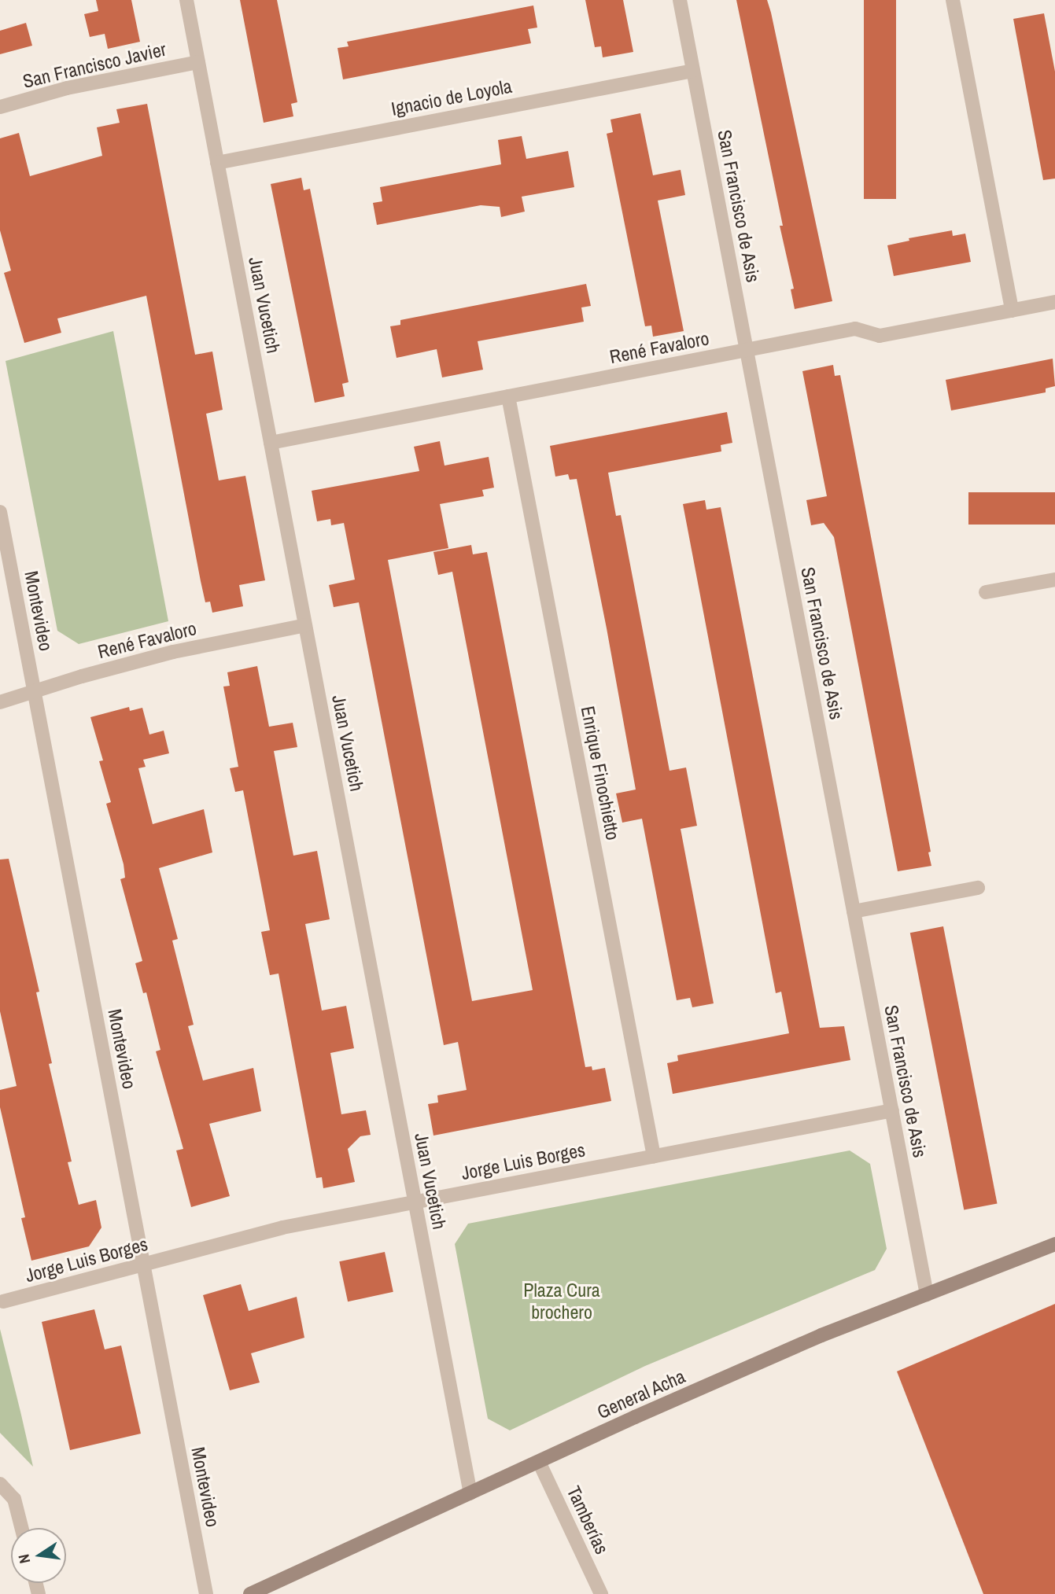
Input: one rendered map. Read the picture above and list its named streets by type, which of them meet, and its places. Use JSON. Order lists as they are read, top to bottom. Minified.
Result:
{"streets":{"main road":["General Acha"],"street":["San Francisco Javier","Ignacio de Loyola","San Francisco de Asis","Juan Vucetich","René Favaloro","Montevideo","Enrique Finochietto","Jorge Luis Borges","Tamberías"]},"crossings":[["San Francisco Javier","Juan Vucetich"],["Ignacio de Loyola","San Francisco de Asis"],["Ignacio de Loyola","Juan Vucetich"],["San Francisco de Asis","René Favaloro"],["San Francisco de Asis","Jorge Luis Borges"],["San Francisco de Asis","General Acha"],["Juan Vucetich","René Favaloro"],["Juan Vucetich","Jorge Luis Borges"],["Juan Vucetich","General Acha"],["René Favaloro","Montevideo"],["René Favaloro","Enrique Finochietto"],["Montevideo","Jorge Luis Borges"],["Enrique Finochietto","Jorge Luis Borges"],["General Acha","Tamberías"]],"parks":["Plaza Cura brochero"],"north":"left"}
